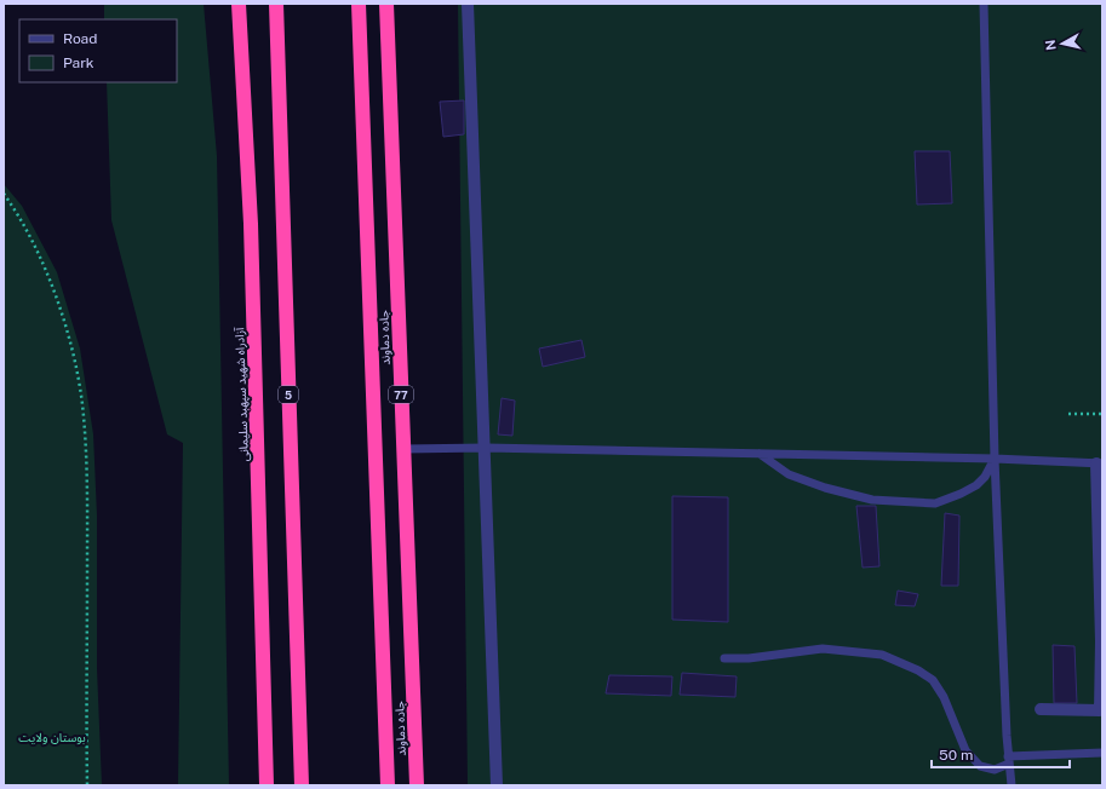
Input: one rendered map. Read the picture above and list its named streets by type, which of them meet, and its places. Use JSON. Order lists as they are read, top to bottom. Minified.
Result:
{"streets":{"highway":["جاده دماوند","آزادراه شهید سپهبد سلیمانی","5","77"]},"parks":["بوستان ولایت"],"legend":["Road","Park"],"scale_bar":"50 m","north":"left"}
